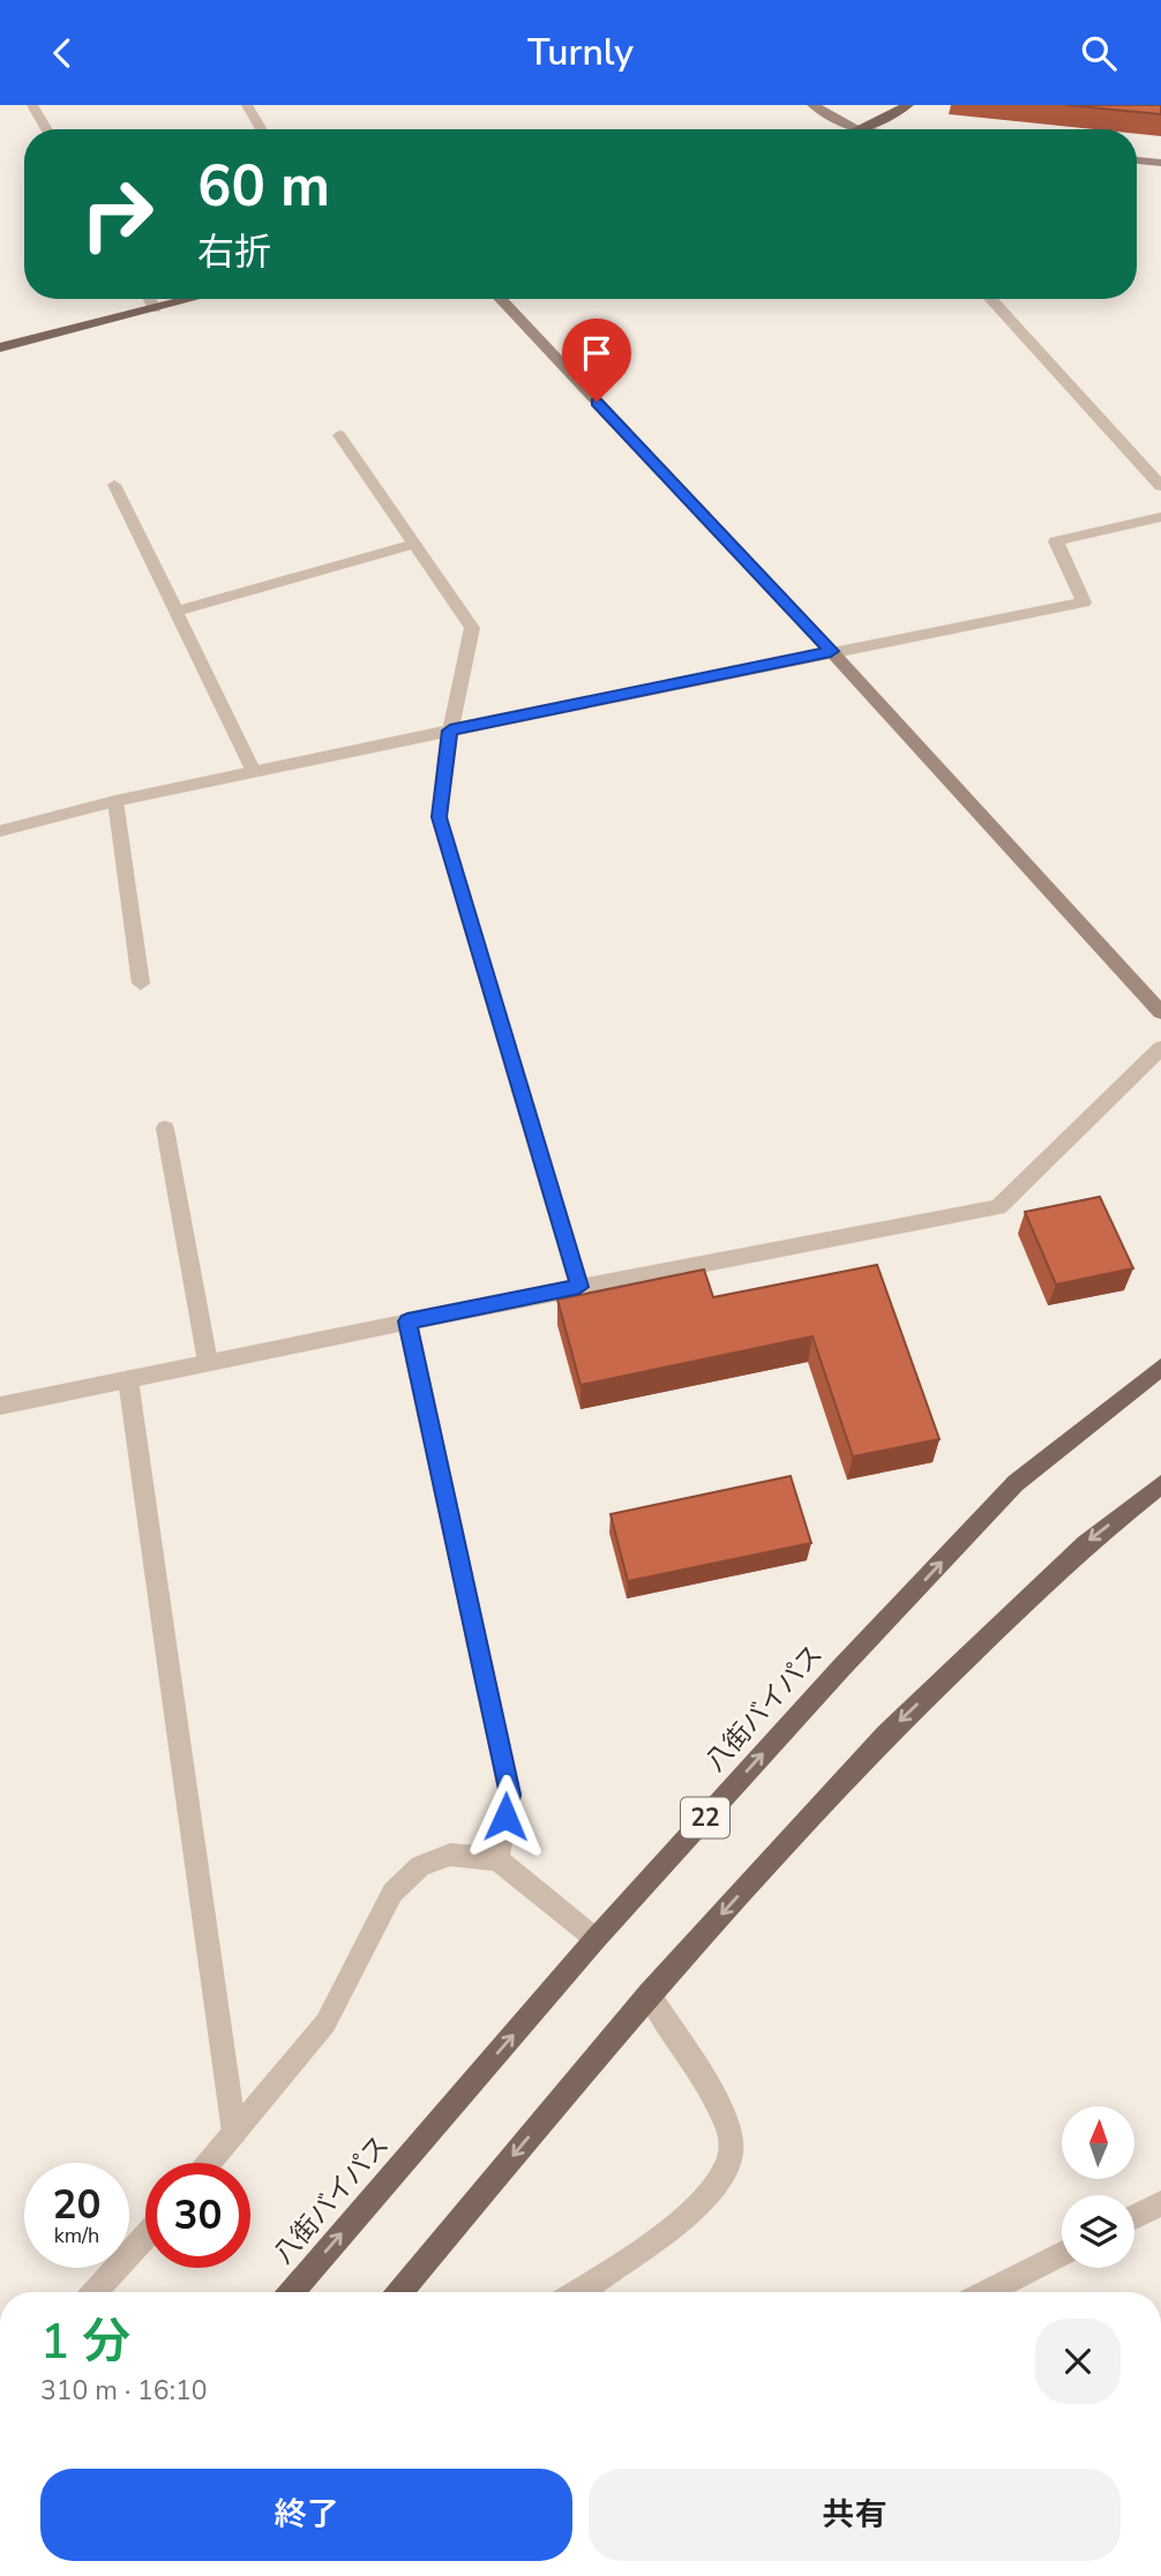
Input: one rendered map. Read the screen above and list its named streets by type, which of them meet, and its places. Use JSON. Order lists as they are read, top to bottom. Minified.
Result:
{"streets":{"main road":["八街バイパス","22"]},"north":"top","page":{"header":"Turnly","turn":["60 m","右折"],"speed":"20 km/h","limit":"30","heading":["1 分","310 m · 16:10"],"buttons":["終了","共有"]}}
